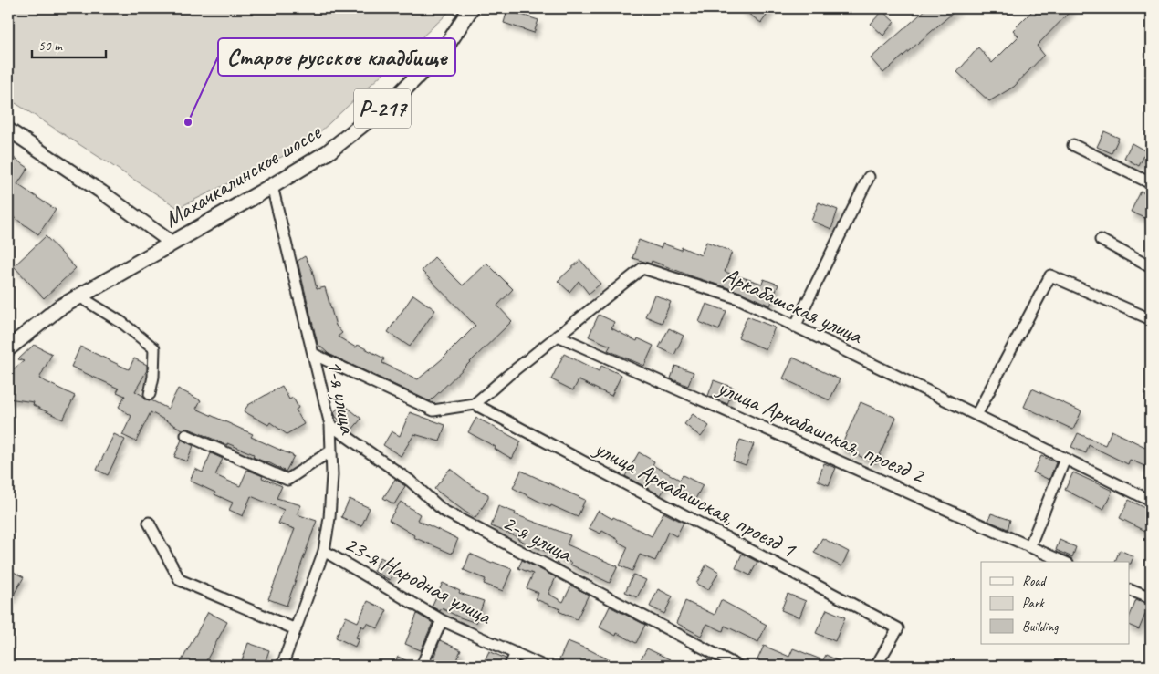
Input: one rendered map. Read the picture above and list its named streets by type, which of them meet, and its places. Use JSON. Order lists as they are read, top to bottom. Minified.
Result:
{"streets":{"highway":["Р-217","Махачкалинское шоссе"],"street":["Аркабашская улица","1-я улица","улица Аркабашская, проезд 2","улица Аркабашская, проезд 1","2-я улица","23-я Народная улица"]},"crossings":[["Махачкалинское шоссе","1-я улица"],["Аркабашская улица","улица Аркабашская, проезд 2"],["Аркабашская улица","улица Аркабашская, проезд 1"],["1-я улица","2-я улица"],["1-я улица","23-я Народная улица"]],"places":["Старое русское кладбище"],"legend":["Road","Park","Building"],"scale_bar":"50 m"}
